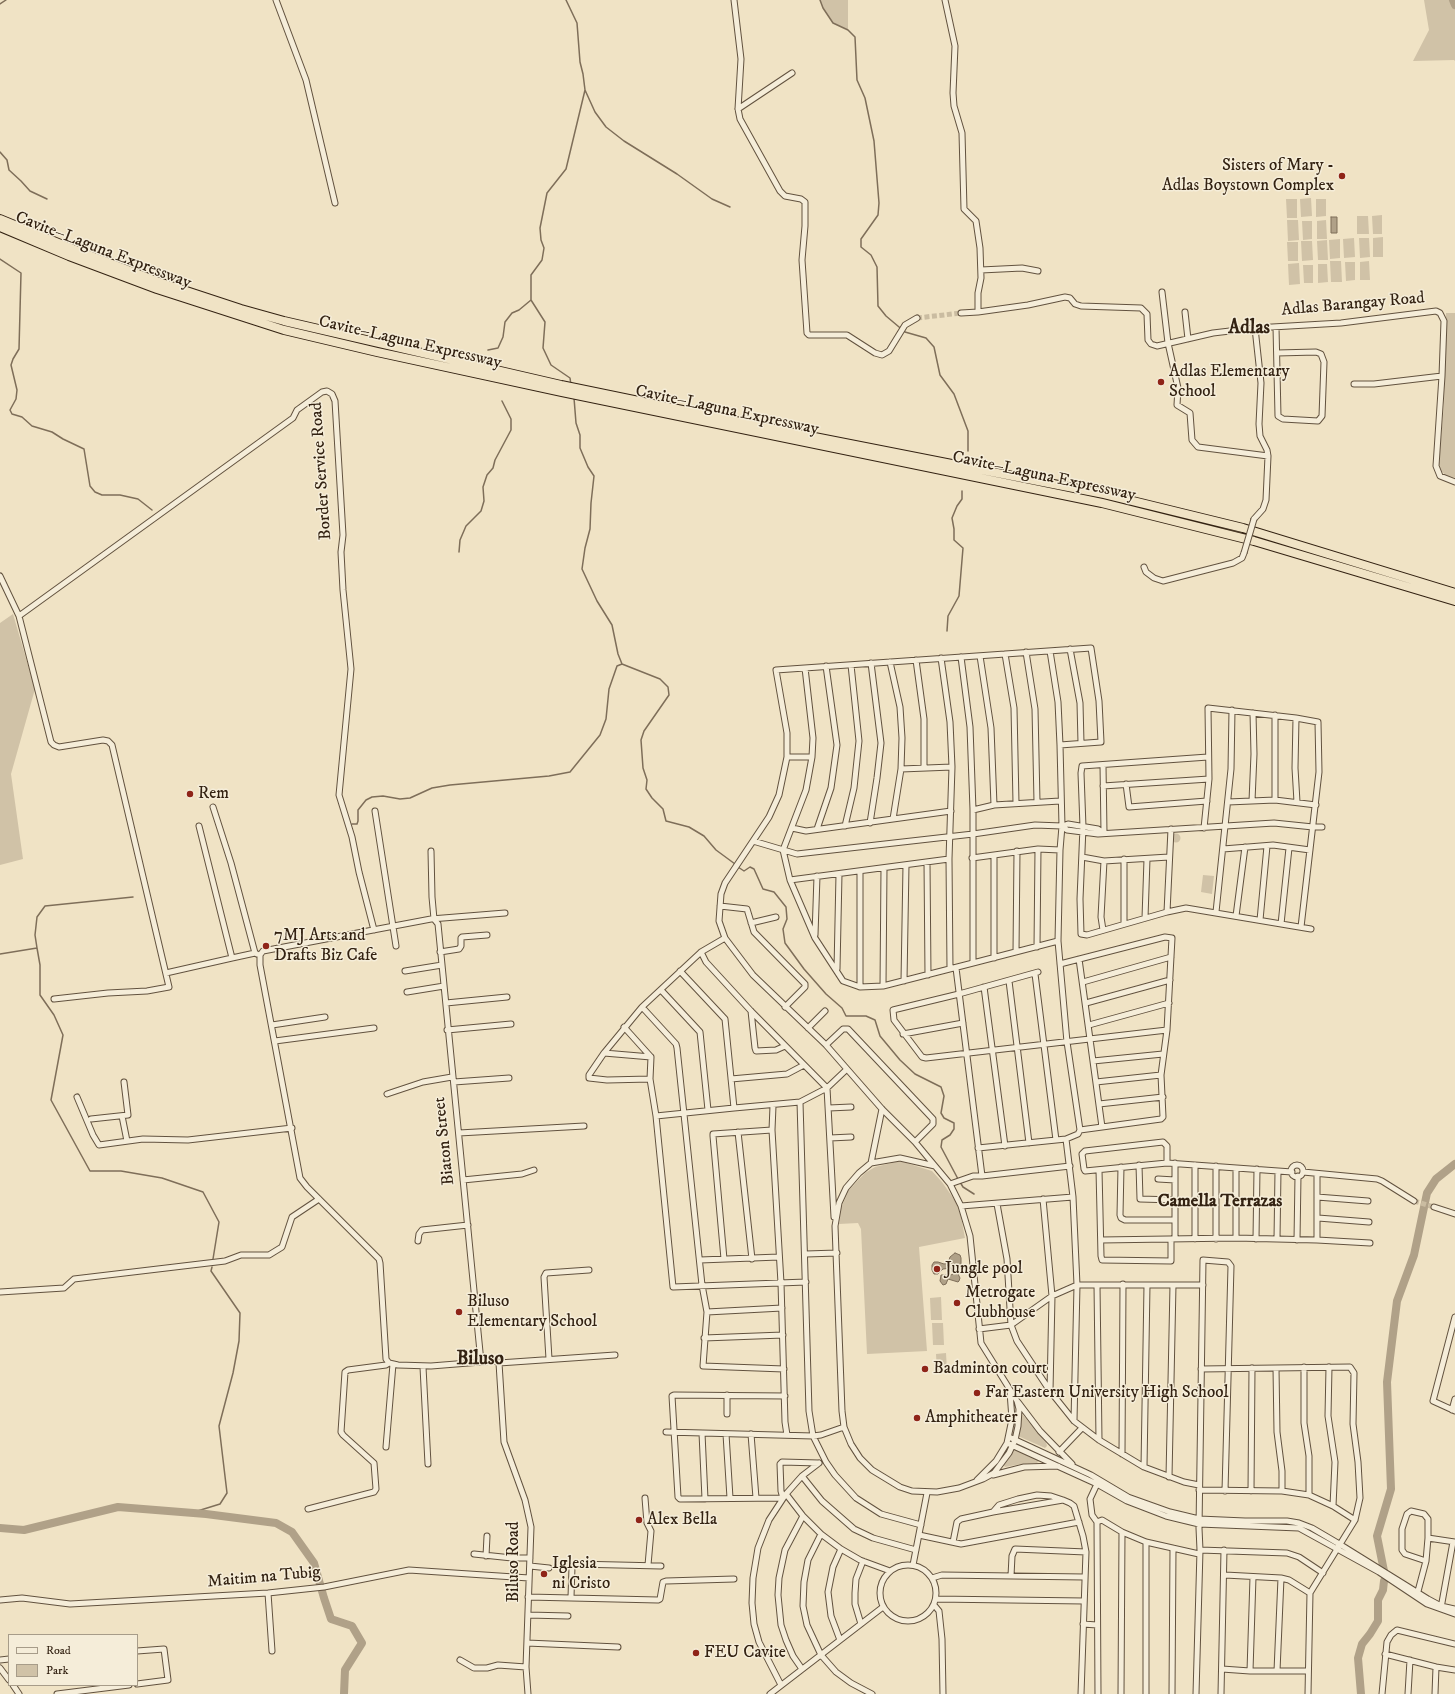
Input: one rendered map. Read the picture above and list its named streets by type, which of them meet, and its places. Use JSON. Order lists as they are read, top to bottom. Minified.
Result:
{"streets":{"highway":["Cavite–Laguna Expressway"],"street":["Adlas Barangay Road","Border Service Road","Biaton Street","Biluso Road","Maitim na Tubig"]},"crossings":[["Biluso Road","Maitim na Tubig"]],"districts":["Adlas","Camella Terrazas","Biluso"],"places":["Sisters of Mary - Adlas Boystown Complex","Adlas Elementary School","Rem","7MJ Arts and Drafts Biz Cafe","Jungle pool","Metrogate Clubhouse","Biluso Elementary School","Badminton court","Far Eastern University High School","Amphitheater","Alex Bella","Iglesia ni Cristo","FEU Cavite"],"legend":["Road","Park"]}
